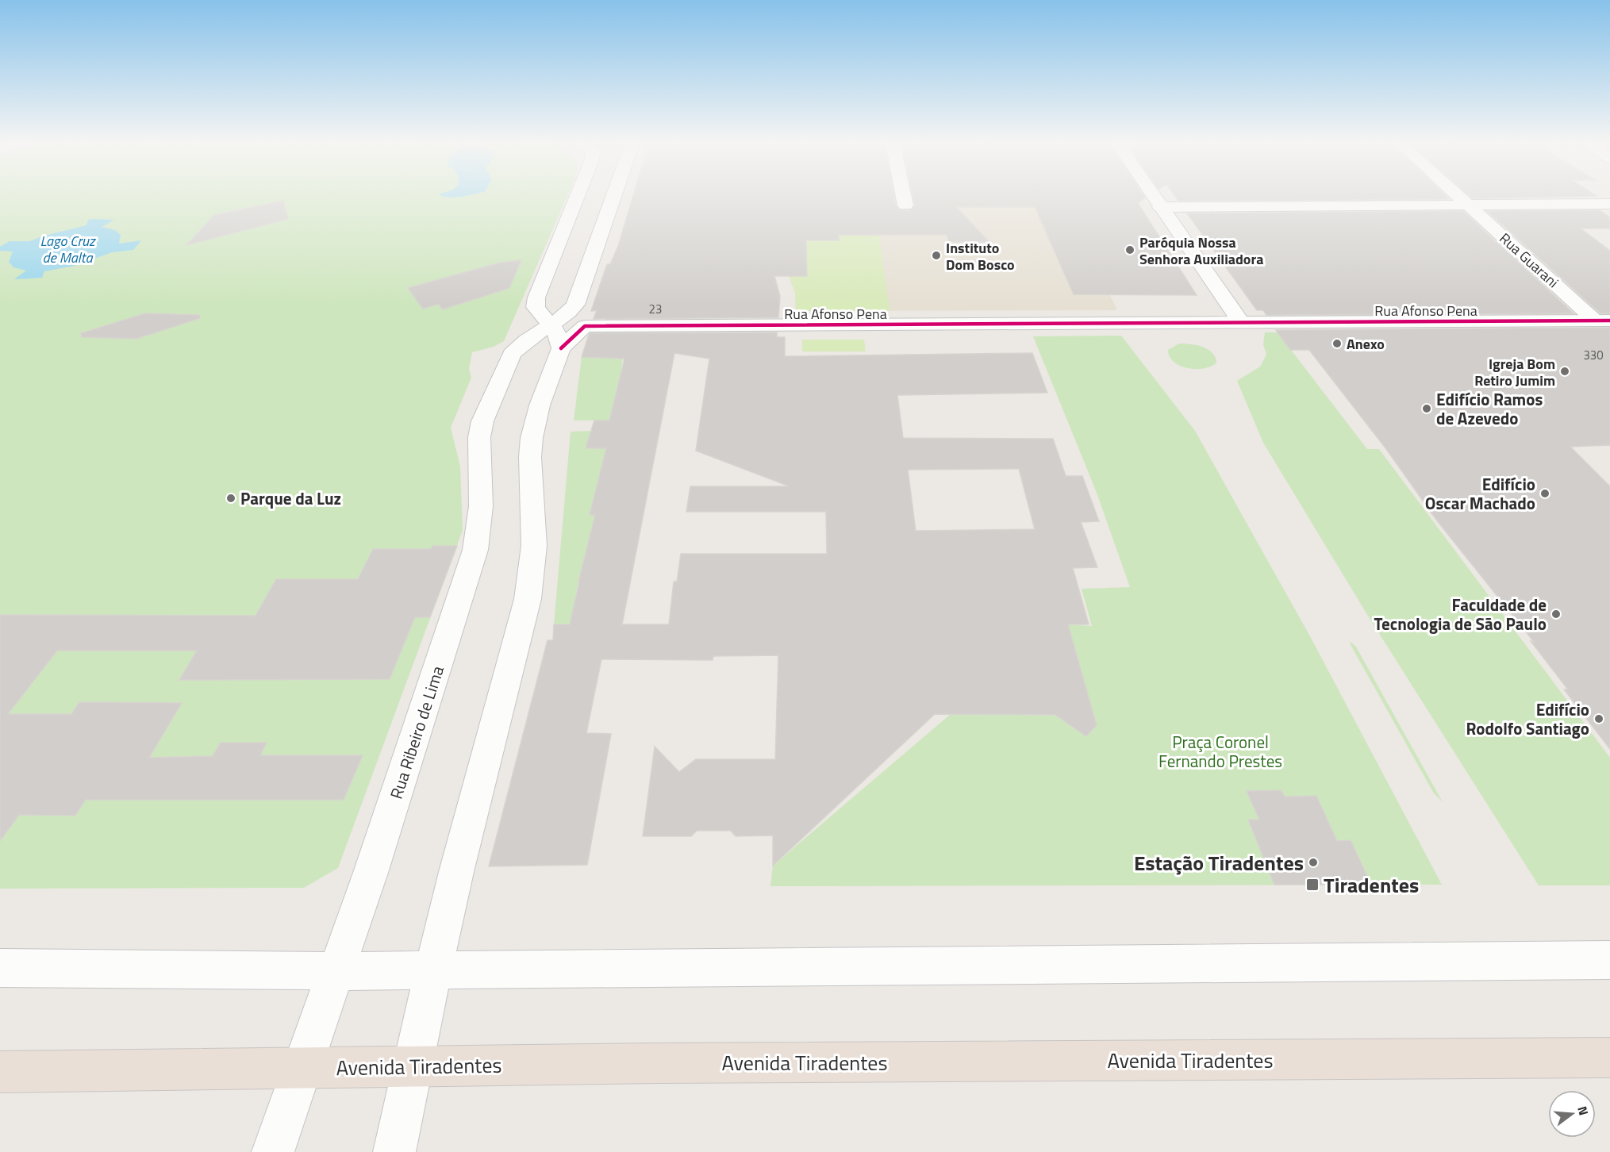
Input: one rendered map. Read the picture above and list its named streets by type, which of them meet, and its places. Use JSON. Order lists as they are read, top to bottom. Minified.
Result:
{"streets":{"highway":["Avenida Tiradentes"],"main road":["Rua Guarani","Rua Afonso Pena","Rua Ribeiro de Lima"]},"crossings":[["Rua Guarani","Rua Afonso Pena"],["Rua Afonso Pena","Rua Ribeiro de Lima"],["Rua Ribeiro de Lima","Avenida Tiradentes"]],"water":["Lago Cruz de Malta"],"parks":["Praça Coronel Fernando Prestes"],"places":{"other":["Paróquia Nossa Senhora Auxiliadora","Instituto Dom Bosco","Anexo","Igreja Bom Retiro Jumim","Edifício Ramos de Azevedo","Edifício Oscar Machado","Parque da Luz","Faculdade de Tecnologia de São Paulo","Edifício Rodolfo Santiago","Estação Tiradentes"],"transit":["Tiradentes"]},"house_numbers":["23","330"],"north":"right"}
